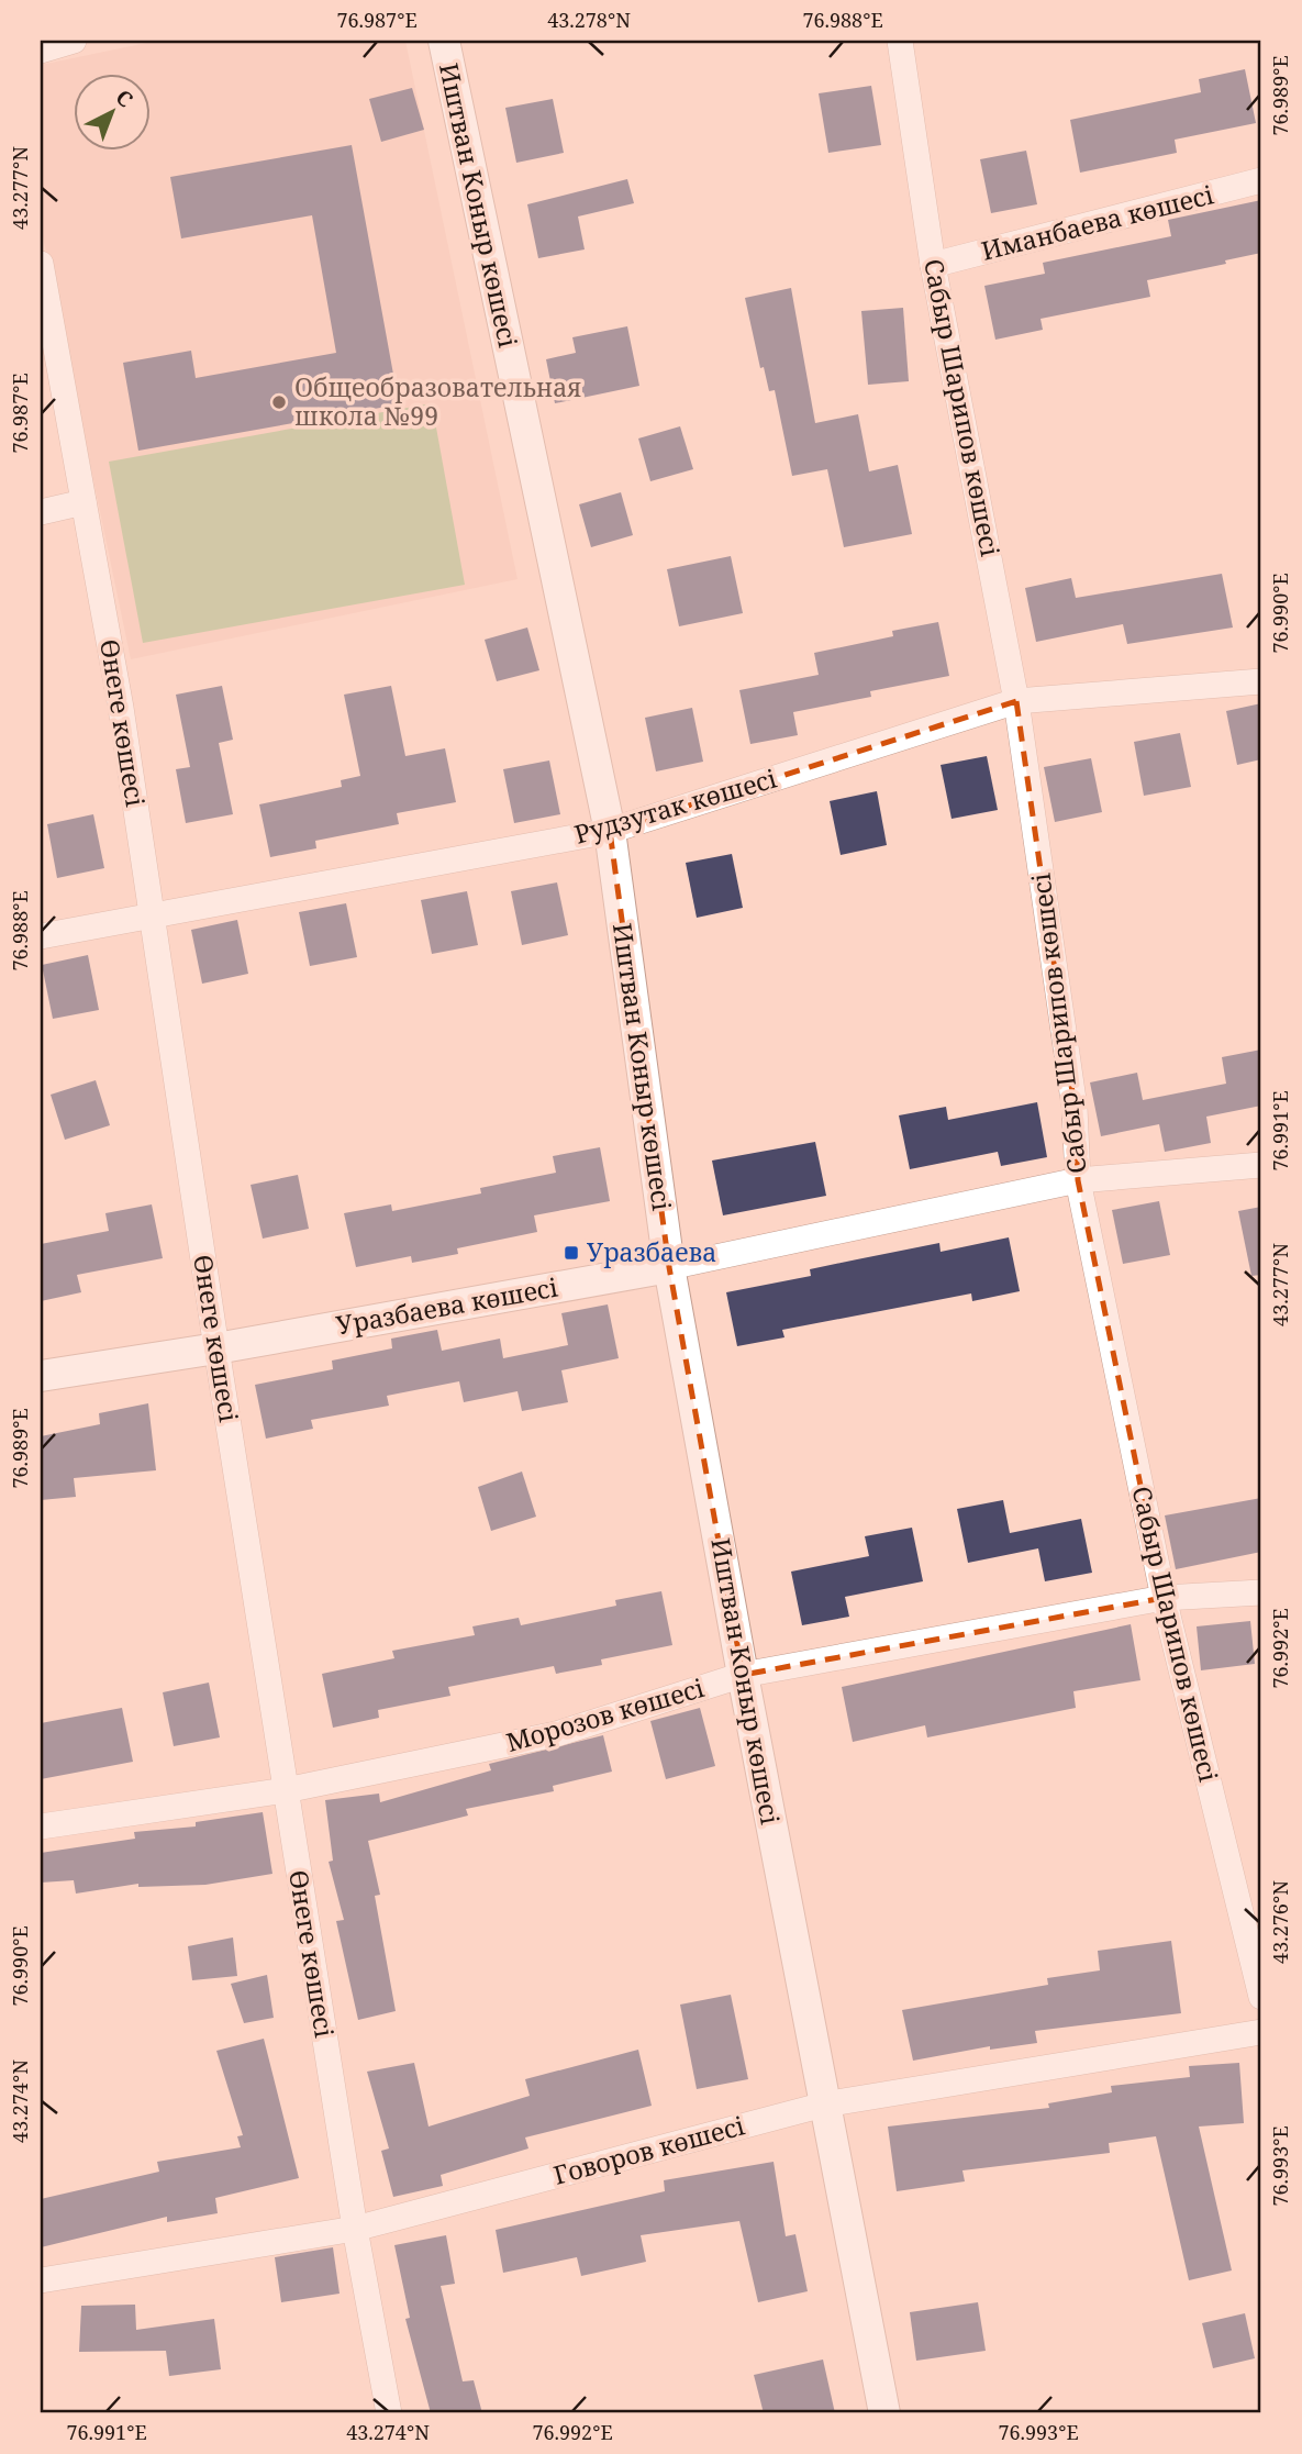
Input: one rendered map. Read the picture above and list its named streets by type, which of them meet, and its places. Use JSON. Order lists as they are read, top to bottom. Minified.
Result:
{"streets":{"street":["Иштван Коныр көшесі","Иманбаева көшесі","Сабыр Шарипов көшесі","Өнеге көшесі","Рудзутак көшесі","Уразбаева көшесі","Морозов көшесі","Говоров көшесі"]},"crossings":[["Иштван Коныр көшесі","Рудзутак көшесі"],["Иштван Коныр көшесі","Уразбаева көшесі"],["Иштван Коныр көшесі","Морозов көшесі"],["Иштван Коныр көшесі","Говоров көшесі"],["Иманбаева көшесі","Сабыр Шарипов көшесі"],["Сабыр Шарипов көшесі","Рудзутак көшесі"],["Сабыр Шарипов көшесі","Уразбаева көшесі"],["Сабыр Шарипов көшесі","Морозов көшесі"],["Өнеге көшесі","Рудзутак көшесі"],["Өнеге көшесі","Уразбаева көшесі"],["Өнеге көшесі","Морозов көшесі"],["Өнеге көшесі","Говоров көшесі"]],"places":{"other":["Общеобразовательная школа №99"],"transit":["Уразбаева"]},"north":"top right","coordinates":["76.987°E","43.278°N","76.988°E","76.989°E","43.277°N","76.990°E","76.991°E","76.992°E","43.276°N","43.274°N","76.993°E"]}
